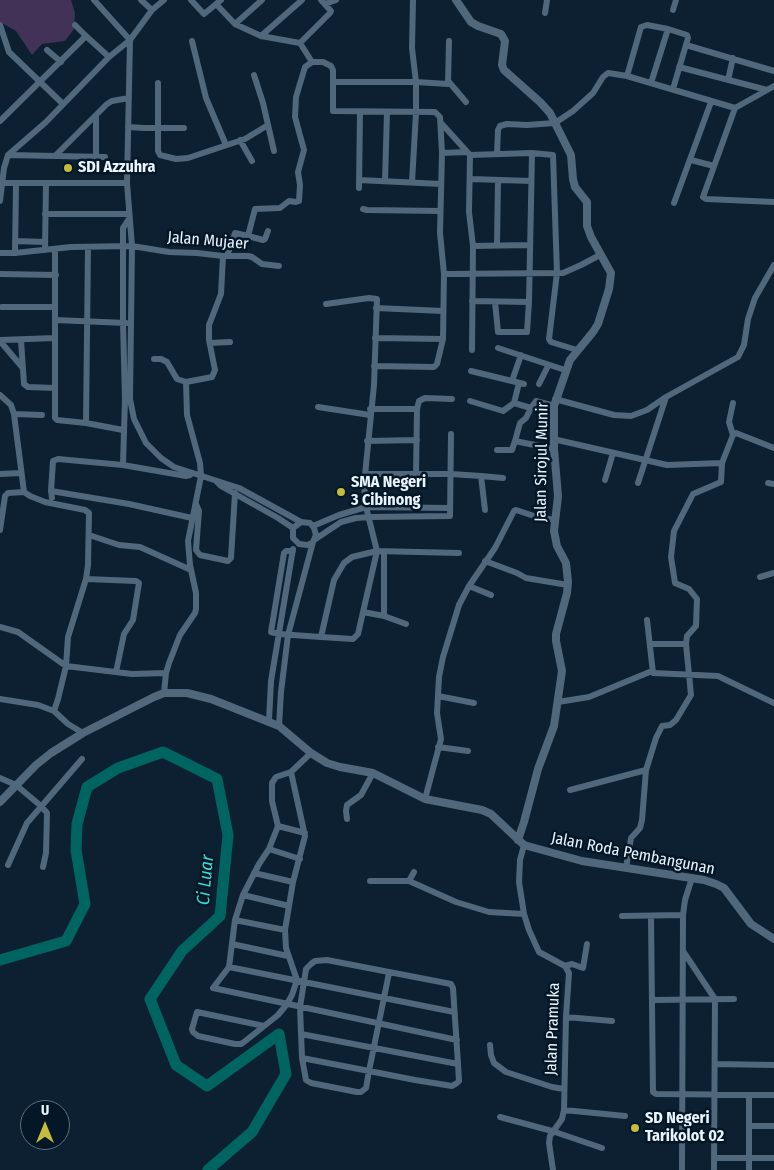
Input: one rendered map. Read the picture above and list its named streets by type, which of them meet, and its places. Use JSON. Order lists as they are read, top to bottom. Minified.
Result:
{"streets":{"street":["Jalan Mujaer","Jalan Sirojul Munir","Jalan Roda Pembangunan","Jalan Pramuka"]},"crossings":[["Jalan Sirojul Munir","Jalan Roda Pembangunan"],["Jalan Sirojul Munir","Jalan Pramuka"],["Jalan Roda Pembangunan","Jalan Pramuka"]],"water":["Ci Luar"],"places":["SDI Azzuhra","SMA Negeri 3 Cibinong","SD Negeri Tarikolot 02"],"north":"top"}
